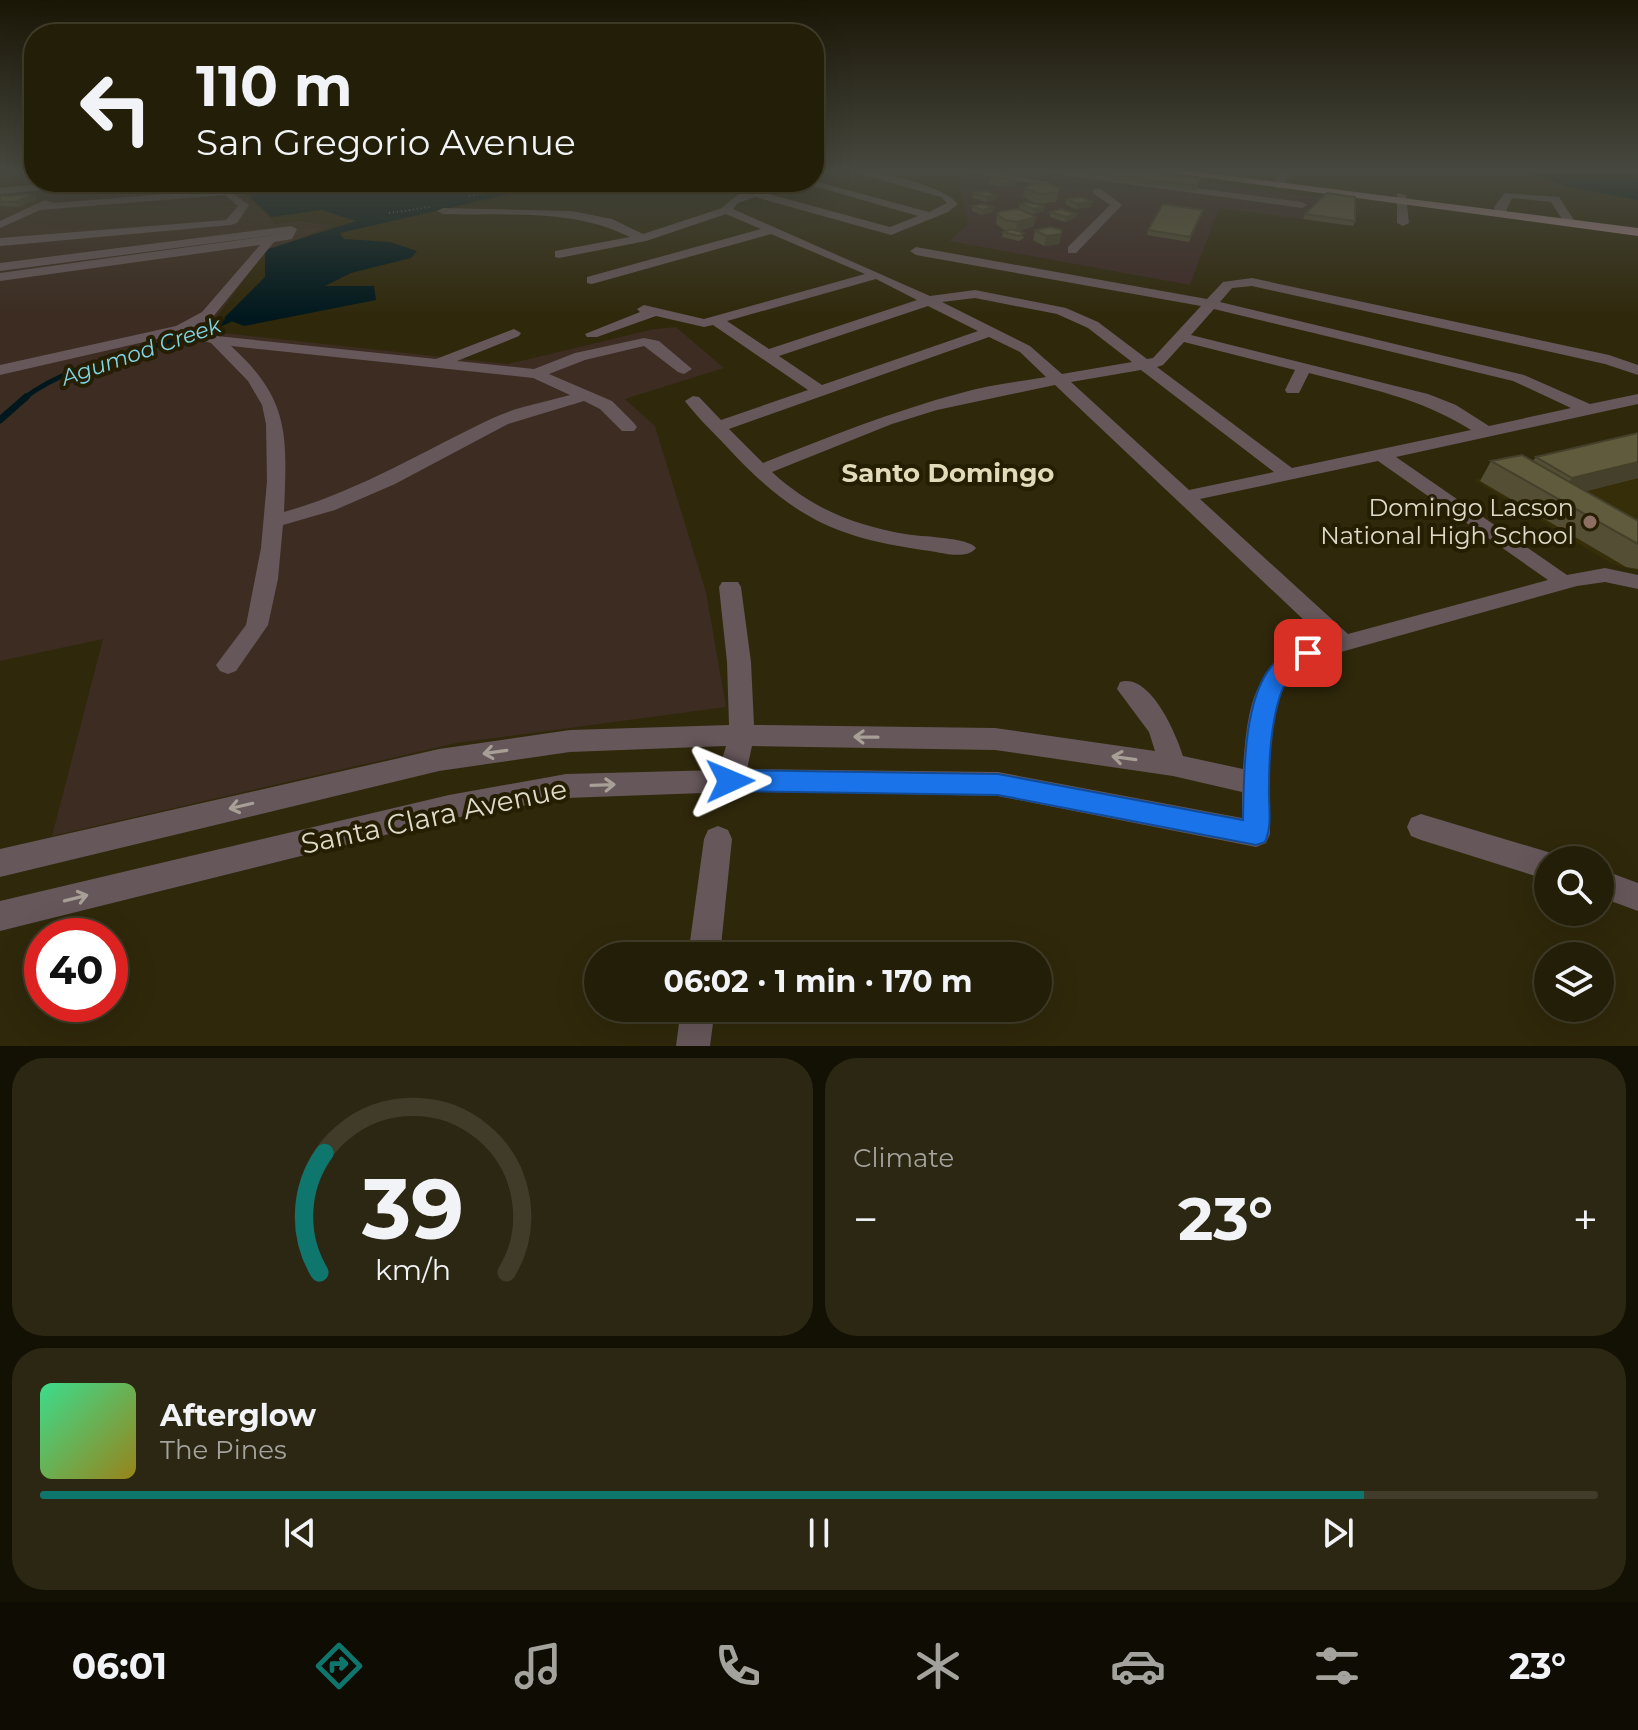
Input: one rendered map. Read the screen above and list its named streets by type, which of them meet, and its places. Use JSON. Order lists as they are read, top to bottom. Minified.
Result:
{"streets":{"street":["Santa Clara Avenue"]},"districts":["Santo Domingo"],"water":["Agumod Creek"],"places":["Domingo Lacson National High School"],"page":{"turn":["110 m","San Gregorio Avenue"],"limit":"40","trip":"06:02 · 1 min · 170 m","tile":"Climate","heat":["−","23°","+"],"song":["Afterglow","The Pines"],"tabs":["06:01","23°"],"gauge":["39","km/h"]}}
